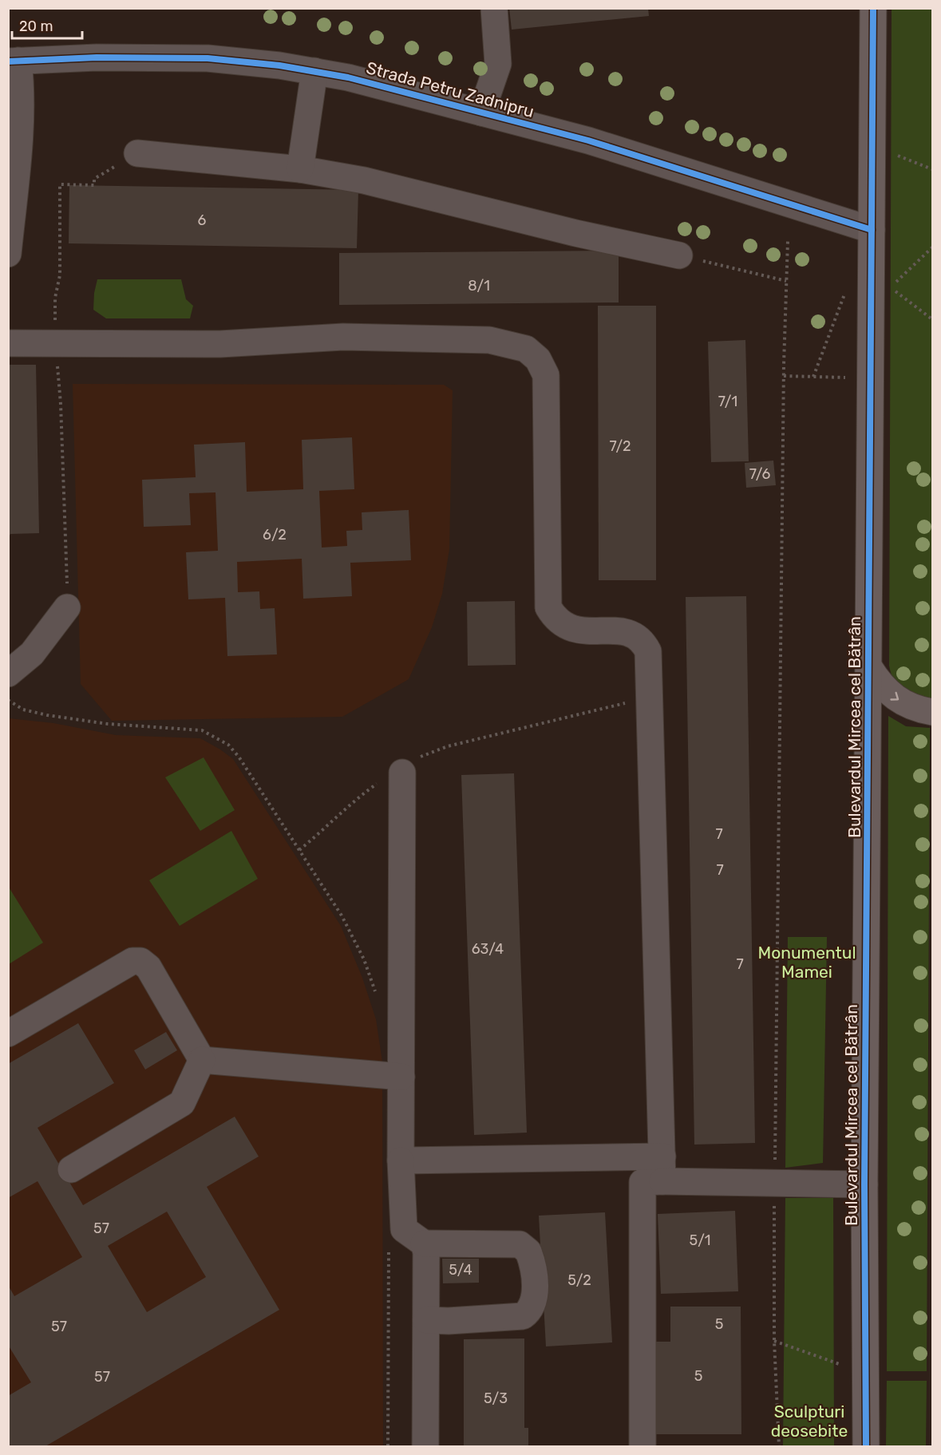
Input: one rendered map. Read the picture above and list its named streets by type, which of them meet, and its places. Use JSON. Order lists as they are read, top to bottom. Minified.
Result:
{"streets":{"main road":["Bulevardul Mircea cel Bătrân"],"street":["Strada Petru Zadnipru"]},"crossings":[["Strada Petru Zadnipru","Bulevardul Mircea cel Bătrân"]],"parks":["Monumentul Mamei","Sculpturi deosebite"],"house_numbers":["6","8/1","7/1","7/2","7/6","6/2","7","7","63/4","7","57","5/1","5/4","5/2","5","57","5","57","5/3"],"scale_bar":"20 m"}
